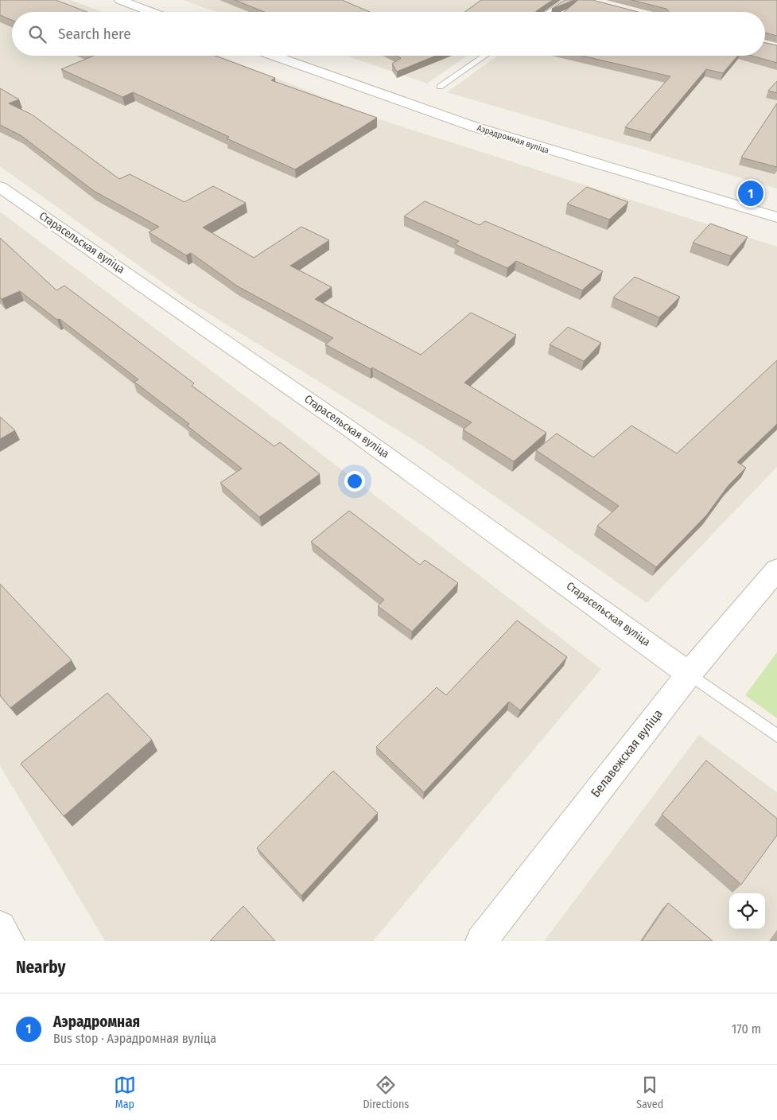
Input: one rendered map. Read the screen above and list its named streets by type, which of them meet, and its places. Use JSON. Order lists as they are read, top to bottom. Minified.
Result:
{"streets":{"street":["Аэрадромная вуліца","Старасельская вуліца","Белавежская вуліца"]},"crossings":[["Старасельская вуліца","Белавежская вуліца"]],"page":{"search":"Search here","pins":"1","heading":"Nearby","list":[{"mark":"1","name":"Аэрадромная","note":"Bus stop · Аэрадромная вуліца","value":"170 m"}],"nav":["Map","Directions","Saved"]}}
